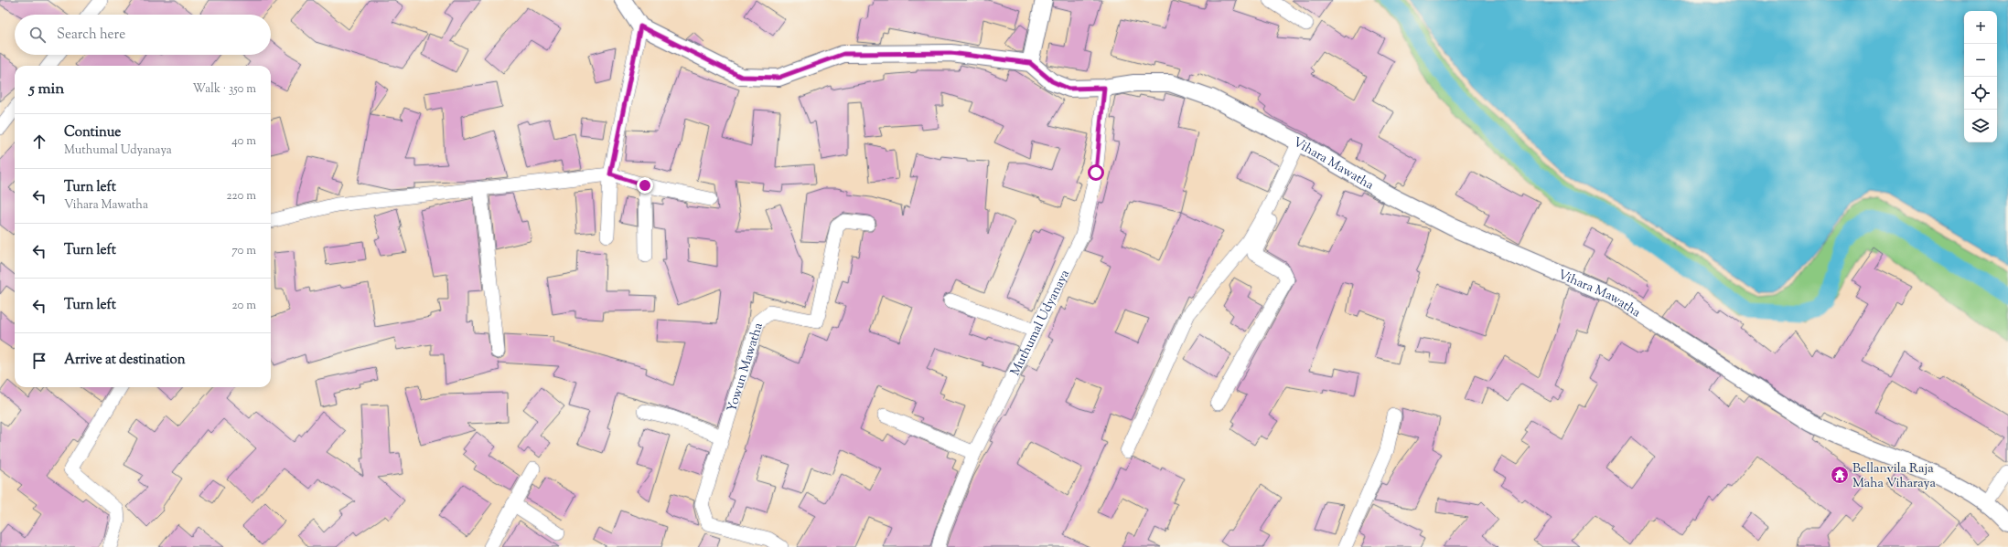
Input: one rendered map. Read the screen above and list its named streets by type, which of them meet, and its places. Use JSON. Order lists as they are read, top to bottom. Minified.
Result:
{"streets":{"street":["Vihara Mawatha","Muthumal Udyanaya","Yowun Mawatha"]},"crossings":[["Vihara Mawatha","Muthumal Udyanaya"]],"places":{"temple":["Bellanvila Raja Maha Viharaya"]},"page":{"map_buttons":["+","−"],"search":"Search here","heading":["5 min","Walk · 350 m"],"list":[["Continue","Muthumal Udyanaya","40 m"],["Turn left","Vihara Mawatha","220 m"],["Turn left","70 m"],["Turn left","20 m"],"Arrive at destination"]}}
